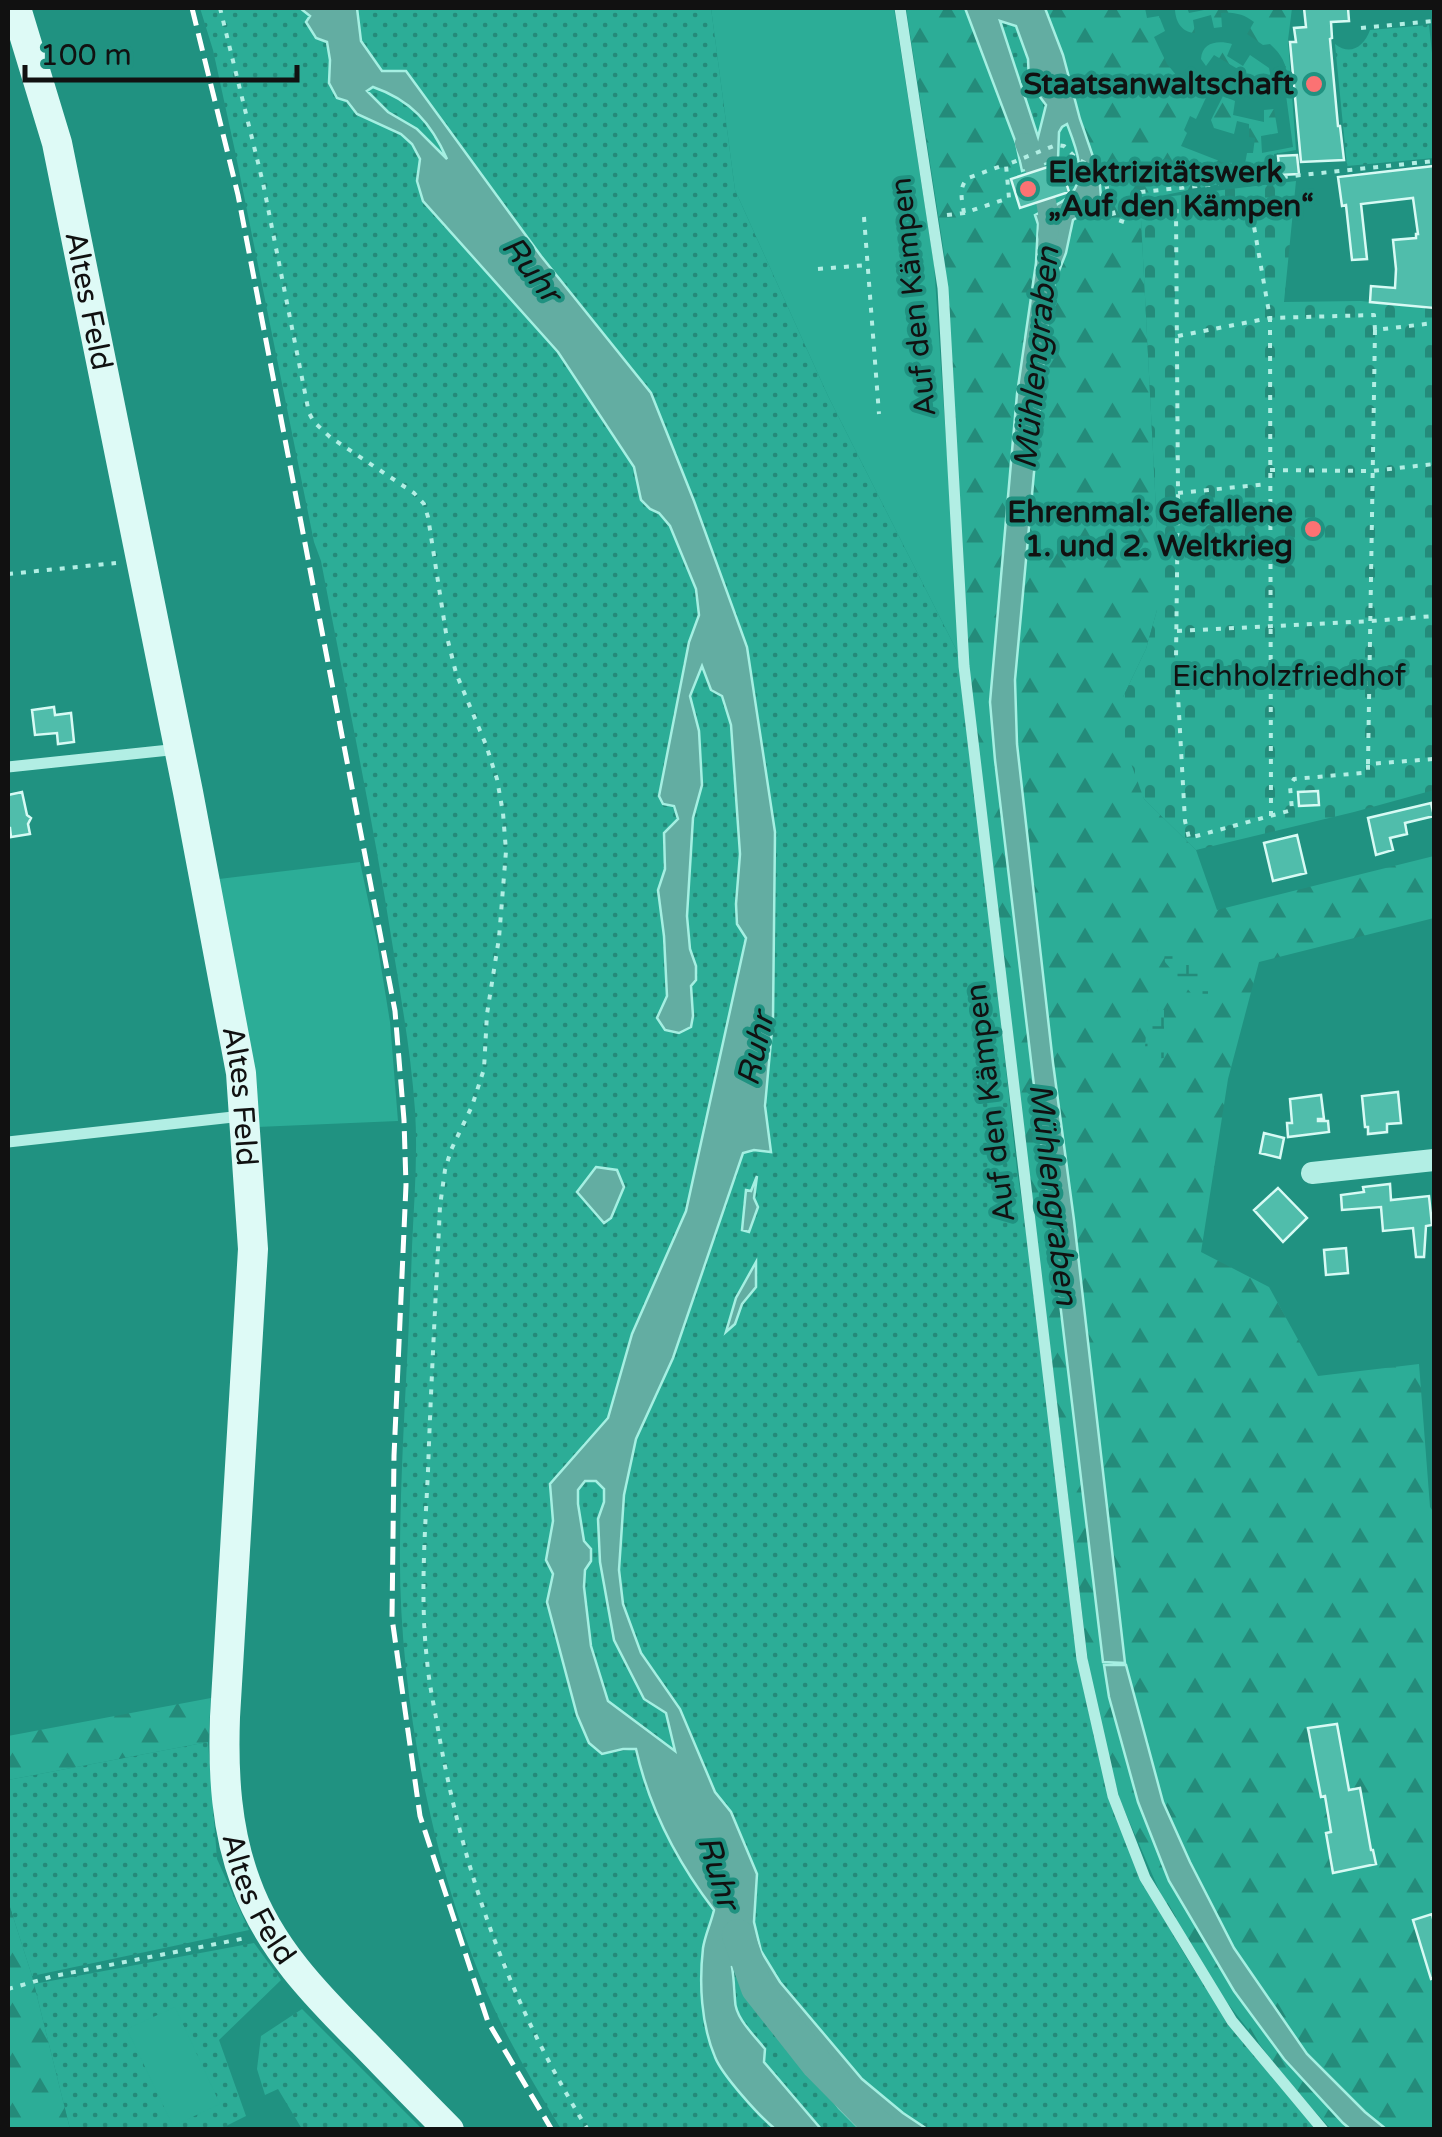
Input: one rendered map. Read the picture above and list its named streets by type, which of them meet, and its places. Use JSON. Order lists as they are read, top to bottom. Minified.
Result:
{"streets":{"main road":["Altes Feld"],"lane":["Auf den Kämpen"]},"water":["Ruhr","Mühlengraben"],"parks":["Eichholzfriedhof"],"places":["Staatsanwaltschaft","Elektrizitätswerk „Auf den Kämpen“","Ehrenmal: Gefallene 1. und 2. Weltkrieg"],"scale_bar":"100 m"}
